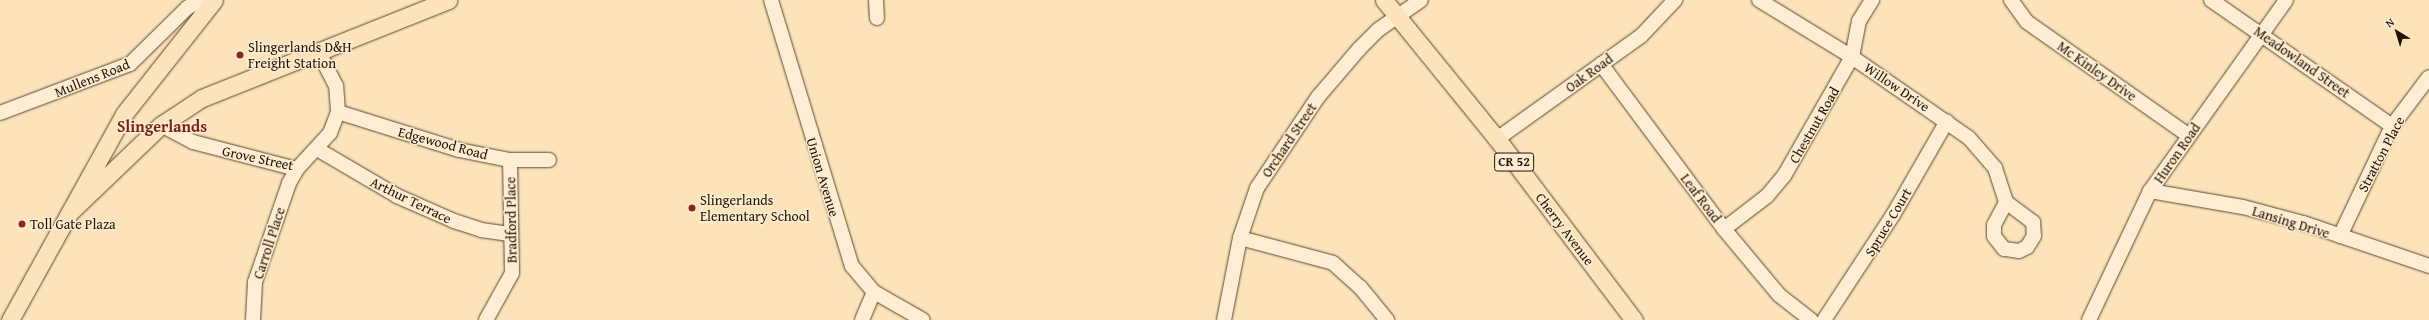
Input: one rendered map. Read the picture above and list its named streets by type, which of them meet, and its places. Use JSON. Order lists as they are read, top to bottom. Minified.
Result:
{"streets":{"main road":["CR 52","Cherry Avenue"],"street":["Meadowland Street","Mc Kinley Drive","Oak Road","Mullens Road","Willow Drive","Chestnut Road","Orchard Street","Edgewood Road","Huron Road","Stratton Place","Grove Street","Union Avenue","Leaf Road","Arthur Terrace","Bradford Place","Spruce Court","Lansing Drive","Carroll Place"]},"crossings":[["Meadowland Street","Huron Road"],["Meadowland Street","Stratton Place"],["Mc Kinley Drive","Huron Road"],["Oak Road","Leaf Road"],["Oak Road","Cherry Avenue"],["Willow Drive","Chestnut Road"],["Willow Drive","Spruce Court"],["Chestnut Road","Leaf Road"],["Orchard Street","Cherry Avenue"],["Edgewood Road","Grove Street"],["Edgewood Road","Bradford Place"],["Huron Road","Lansing Drive"],["Stratton Place","Lansing Drive"],["Grove Street","Arthur Terrace"],["Grove Street","Carroll Place"],["Arthur Terrace","Bradford Place"]],"districts":["Slingerlands"],"places":["Slingerlands D&H Freight Station","Slingerlands Elementary School","Toll Gate Plaza"],"north":"top left"}
